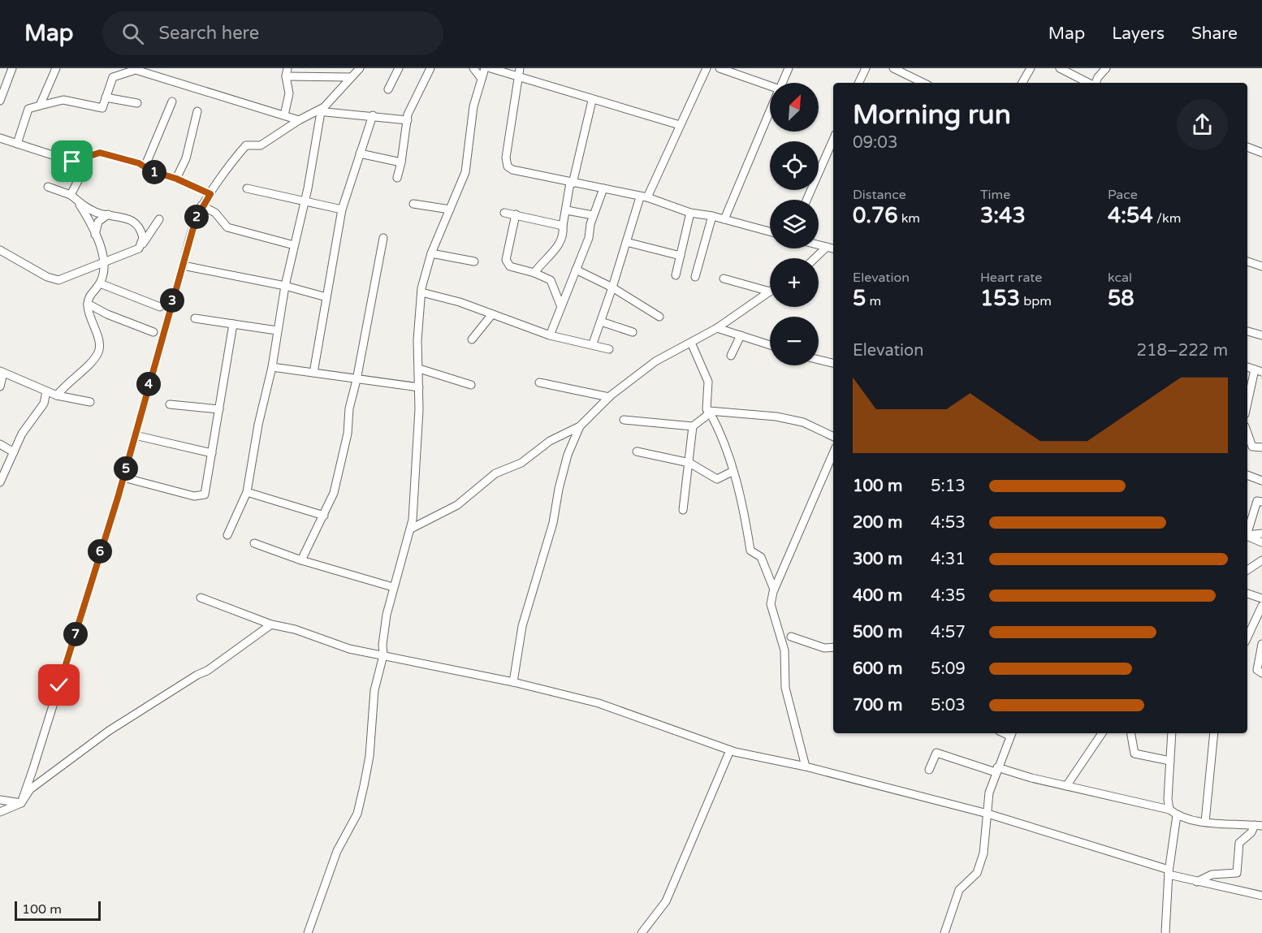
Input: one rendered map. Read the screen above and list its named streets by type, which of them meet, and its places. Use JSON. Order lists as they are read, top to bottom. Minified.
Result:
{"scale_bar":"100 m","north":"top right","page":{"header":"Map","search":"Search here","nav":["Map","Layers","Share"],"map_buttons":["+","−"],"heading":["Morning run","09:03"],"pins":["1","2","3","4","5","6","7"],"stats":[["Distance","0.76 km"],["Time","3:43"],["Pace","4:54 /km"],["Elevation","5 m"],["Heart rate","153 bpm"],["kcal","58"]],"chart":["Elevation","218–222 m"],"list":[{"name":"100 m","note":"5:13"},{"name":"200 m","note":"4:53"},{"name":"300 m","note":"4:31"},{"name":"400 m","note":"4:35"},{"name":"500 m","note":"4:57"},{"name":"600 m","note":"5:09"},{"name":"700 m","note":"5:03"}],"scale":"100 m"}}
